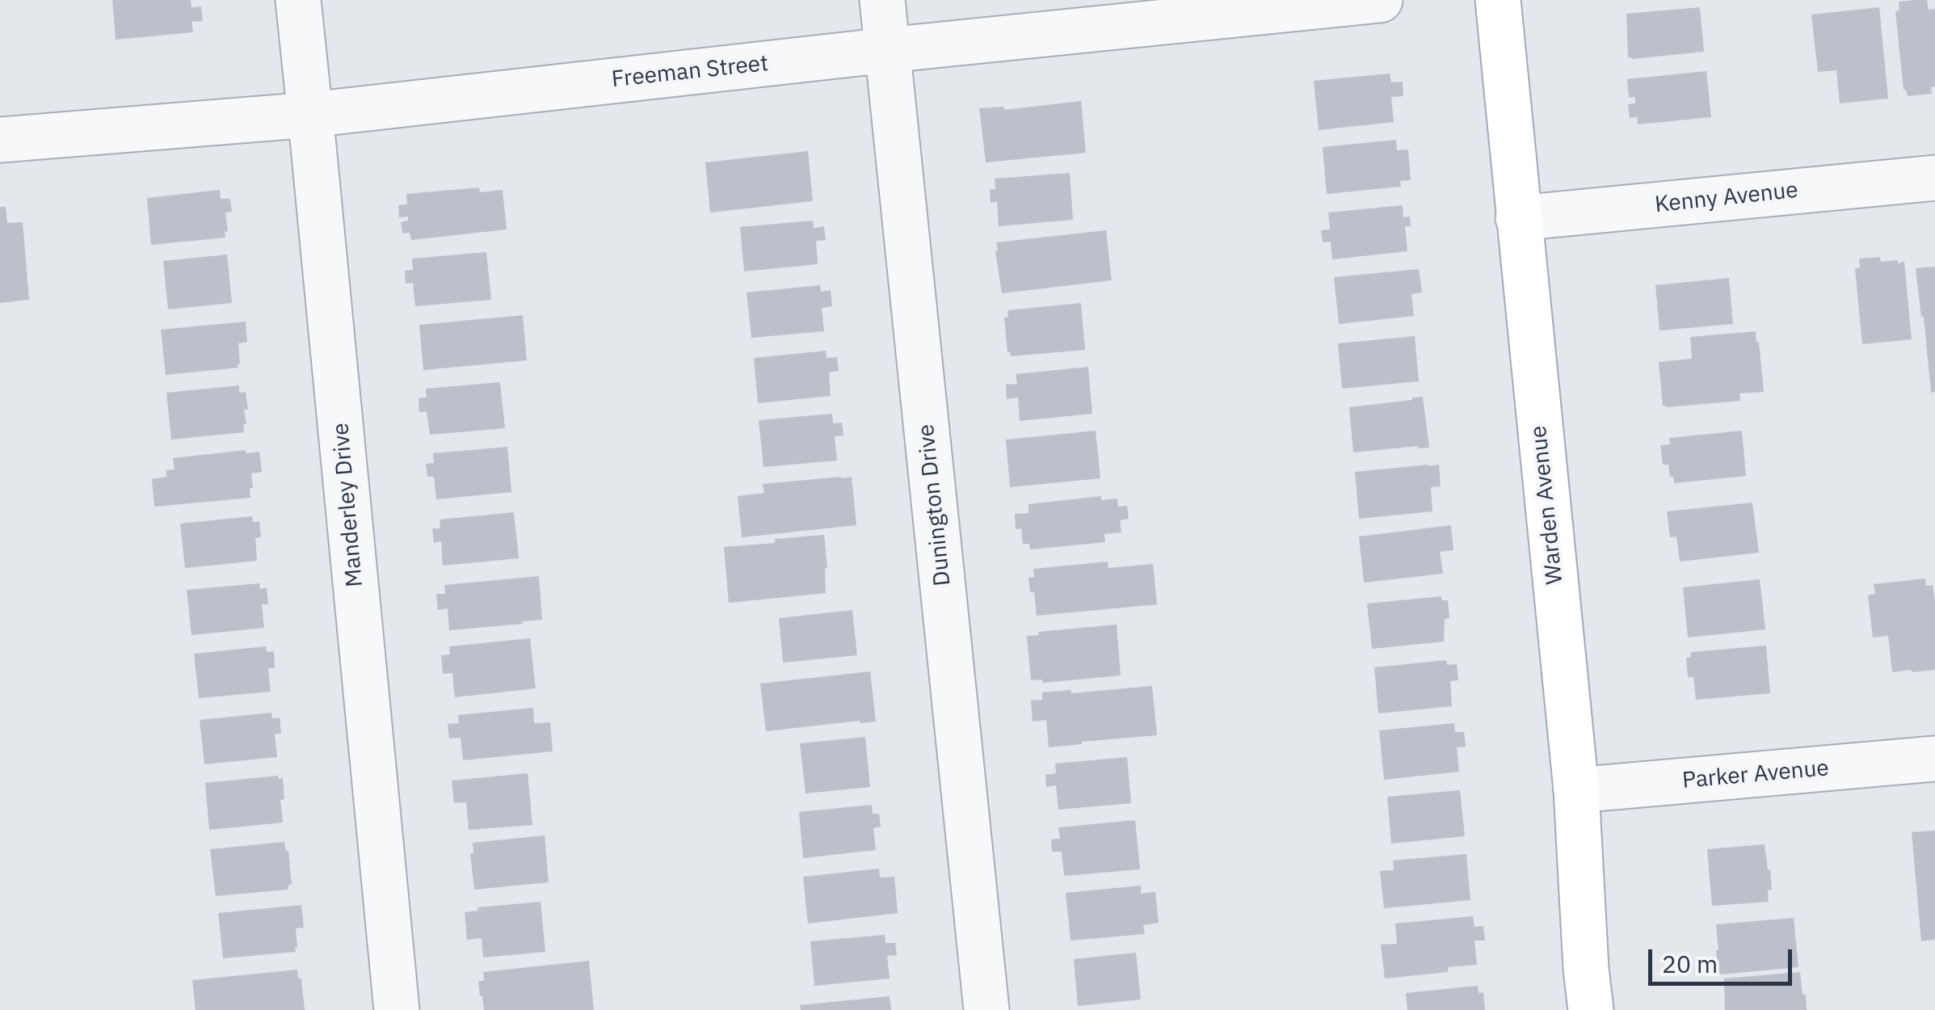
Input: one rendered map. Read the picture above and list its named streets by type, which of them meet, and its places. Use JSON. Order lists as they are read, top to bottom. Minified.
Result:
{"streets":{"main road":["Warden Avenue"],"street":["Freeman Street","Kenny Avenue","Manderley Drive","Dunington Drive","Parker Avenue"]},"crossings":[["Freeman Street","Manderley Drive"],["Freeman Street","Dunington Drive"],["Kenny Avenue","Warden Avenue"],["Warden Avenue","Parker Avenue"]],"scale_bar":"20 m"}
